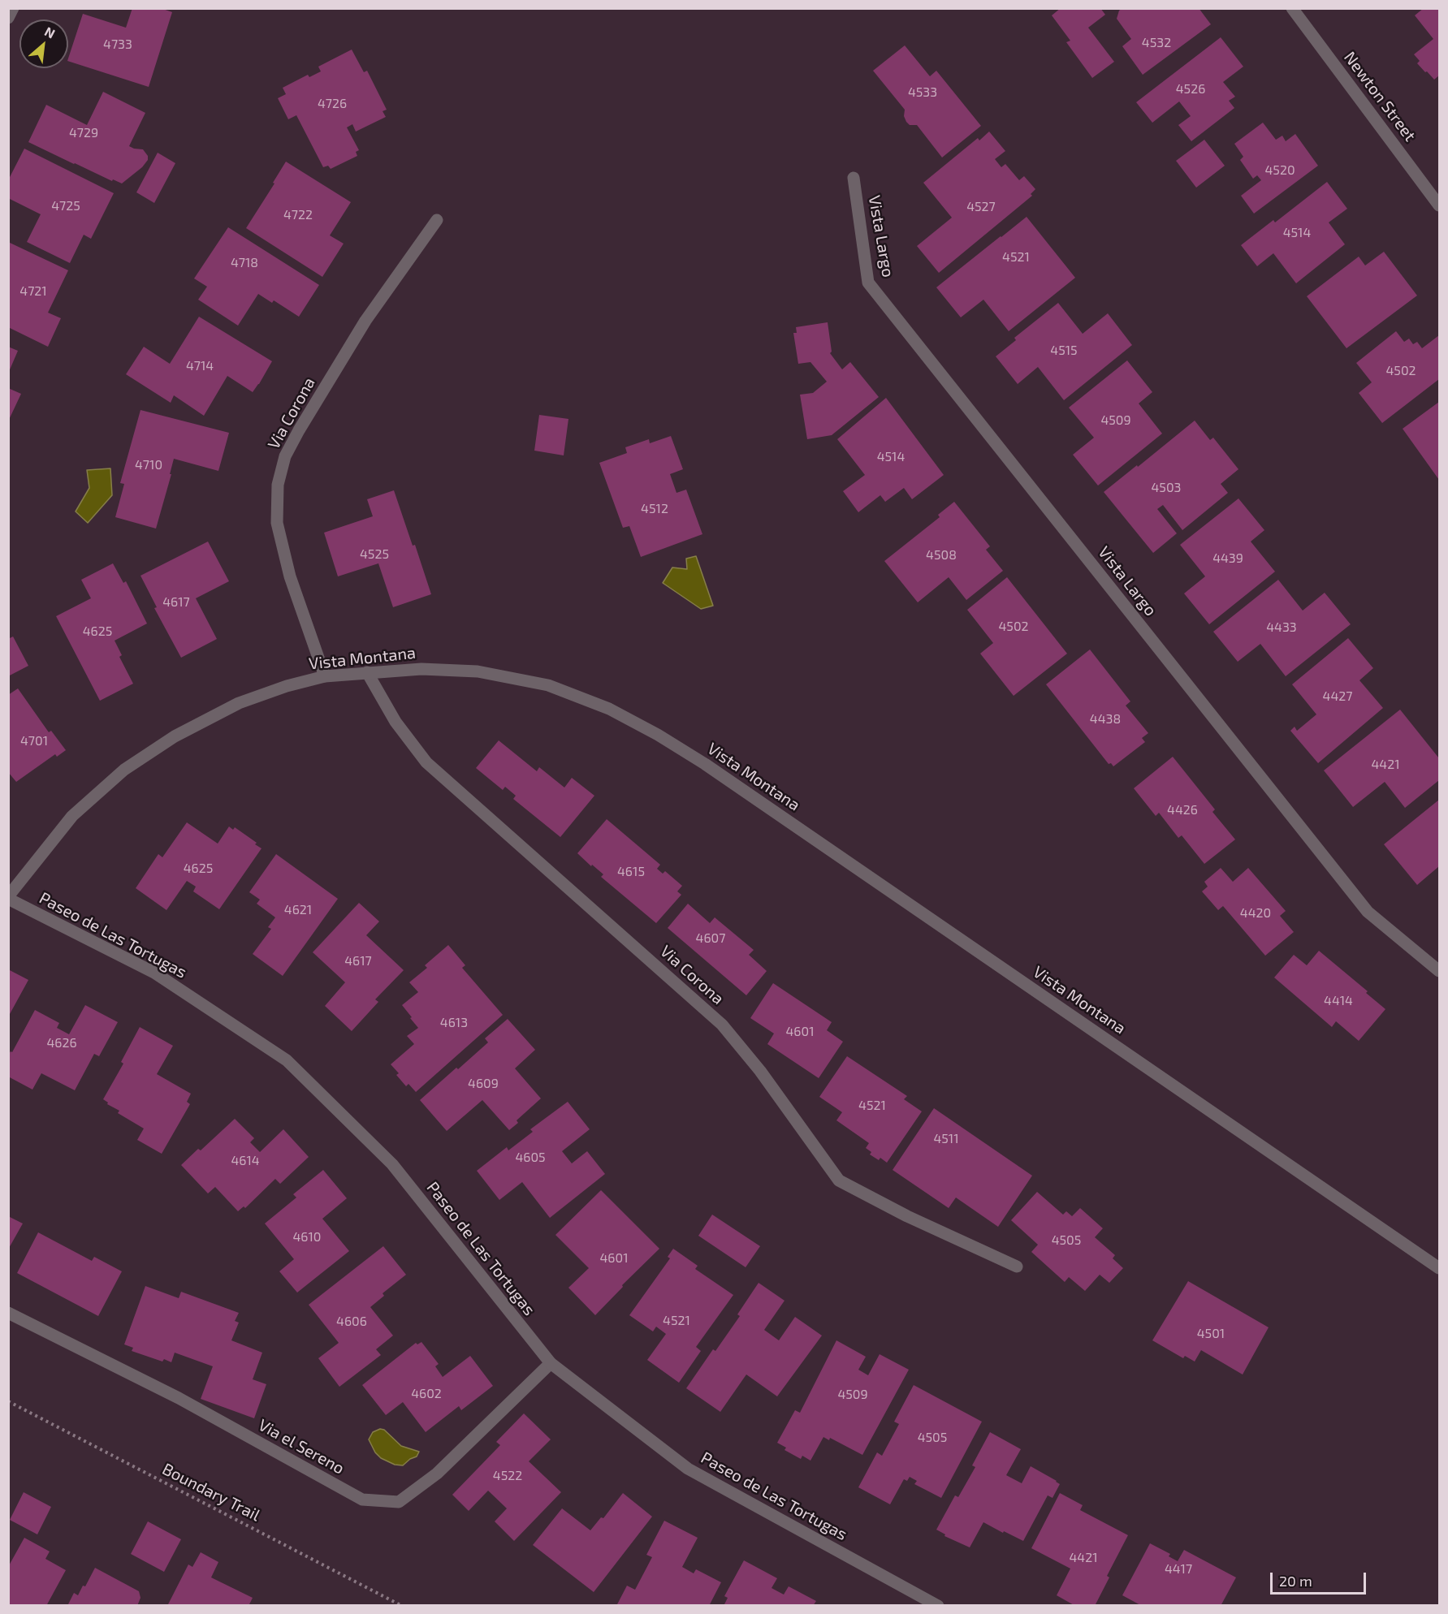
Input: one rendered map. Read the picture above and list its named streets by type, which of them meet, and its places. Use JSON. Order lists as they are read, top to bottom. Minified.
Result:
{"streets":{"street":["Newton Street","Vista Largo","Via Corona","Vista Montana","Paseo de Las Tortugas","Via el Sereno"],"path":["Boundary Trail"]},"crossings":[["Via Corona","Vista Montana"],["Vista Montana","Paseo de Las Tortugas"],["Paseo de Las Tortugas","Via el Sereno"]],"house_numbers":["4532","4733","4526","4533","4726","4729","4520","4725","4527","4722","4514","4521","4718","4721","4515","4714","4502","4509","4514","4710","4503","4512","4525","4508","4439","4617","4502","4433","4625","4427","4438","4701","4421","4426","4625","4615","4621","4420","4607","4617","4414","4613","4601","4626","4609","4521","4511","4605","4614","4610","4505","4601","4521","4606","4501","4602","4509","4505","4522","4421","4417"],"scale_bar":"20 m","north":"top right"}
